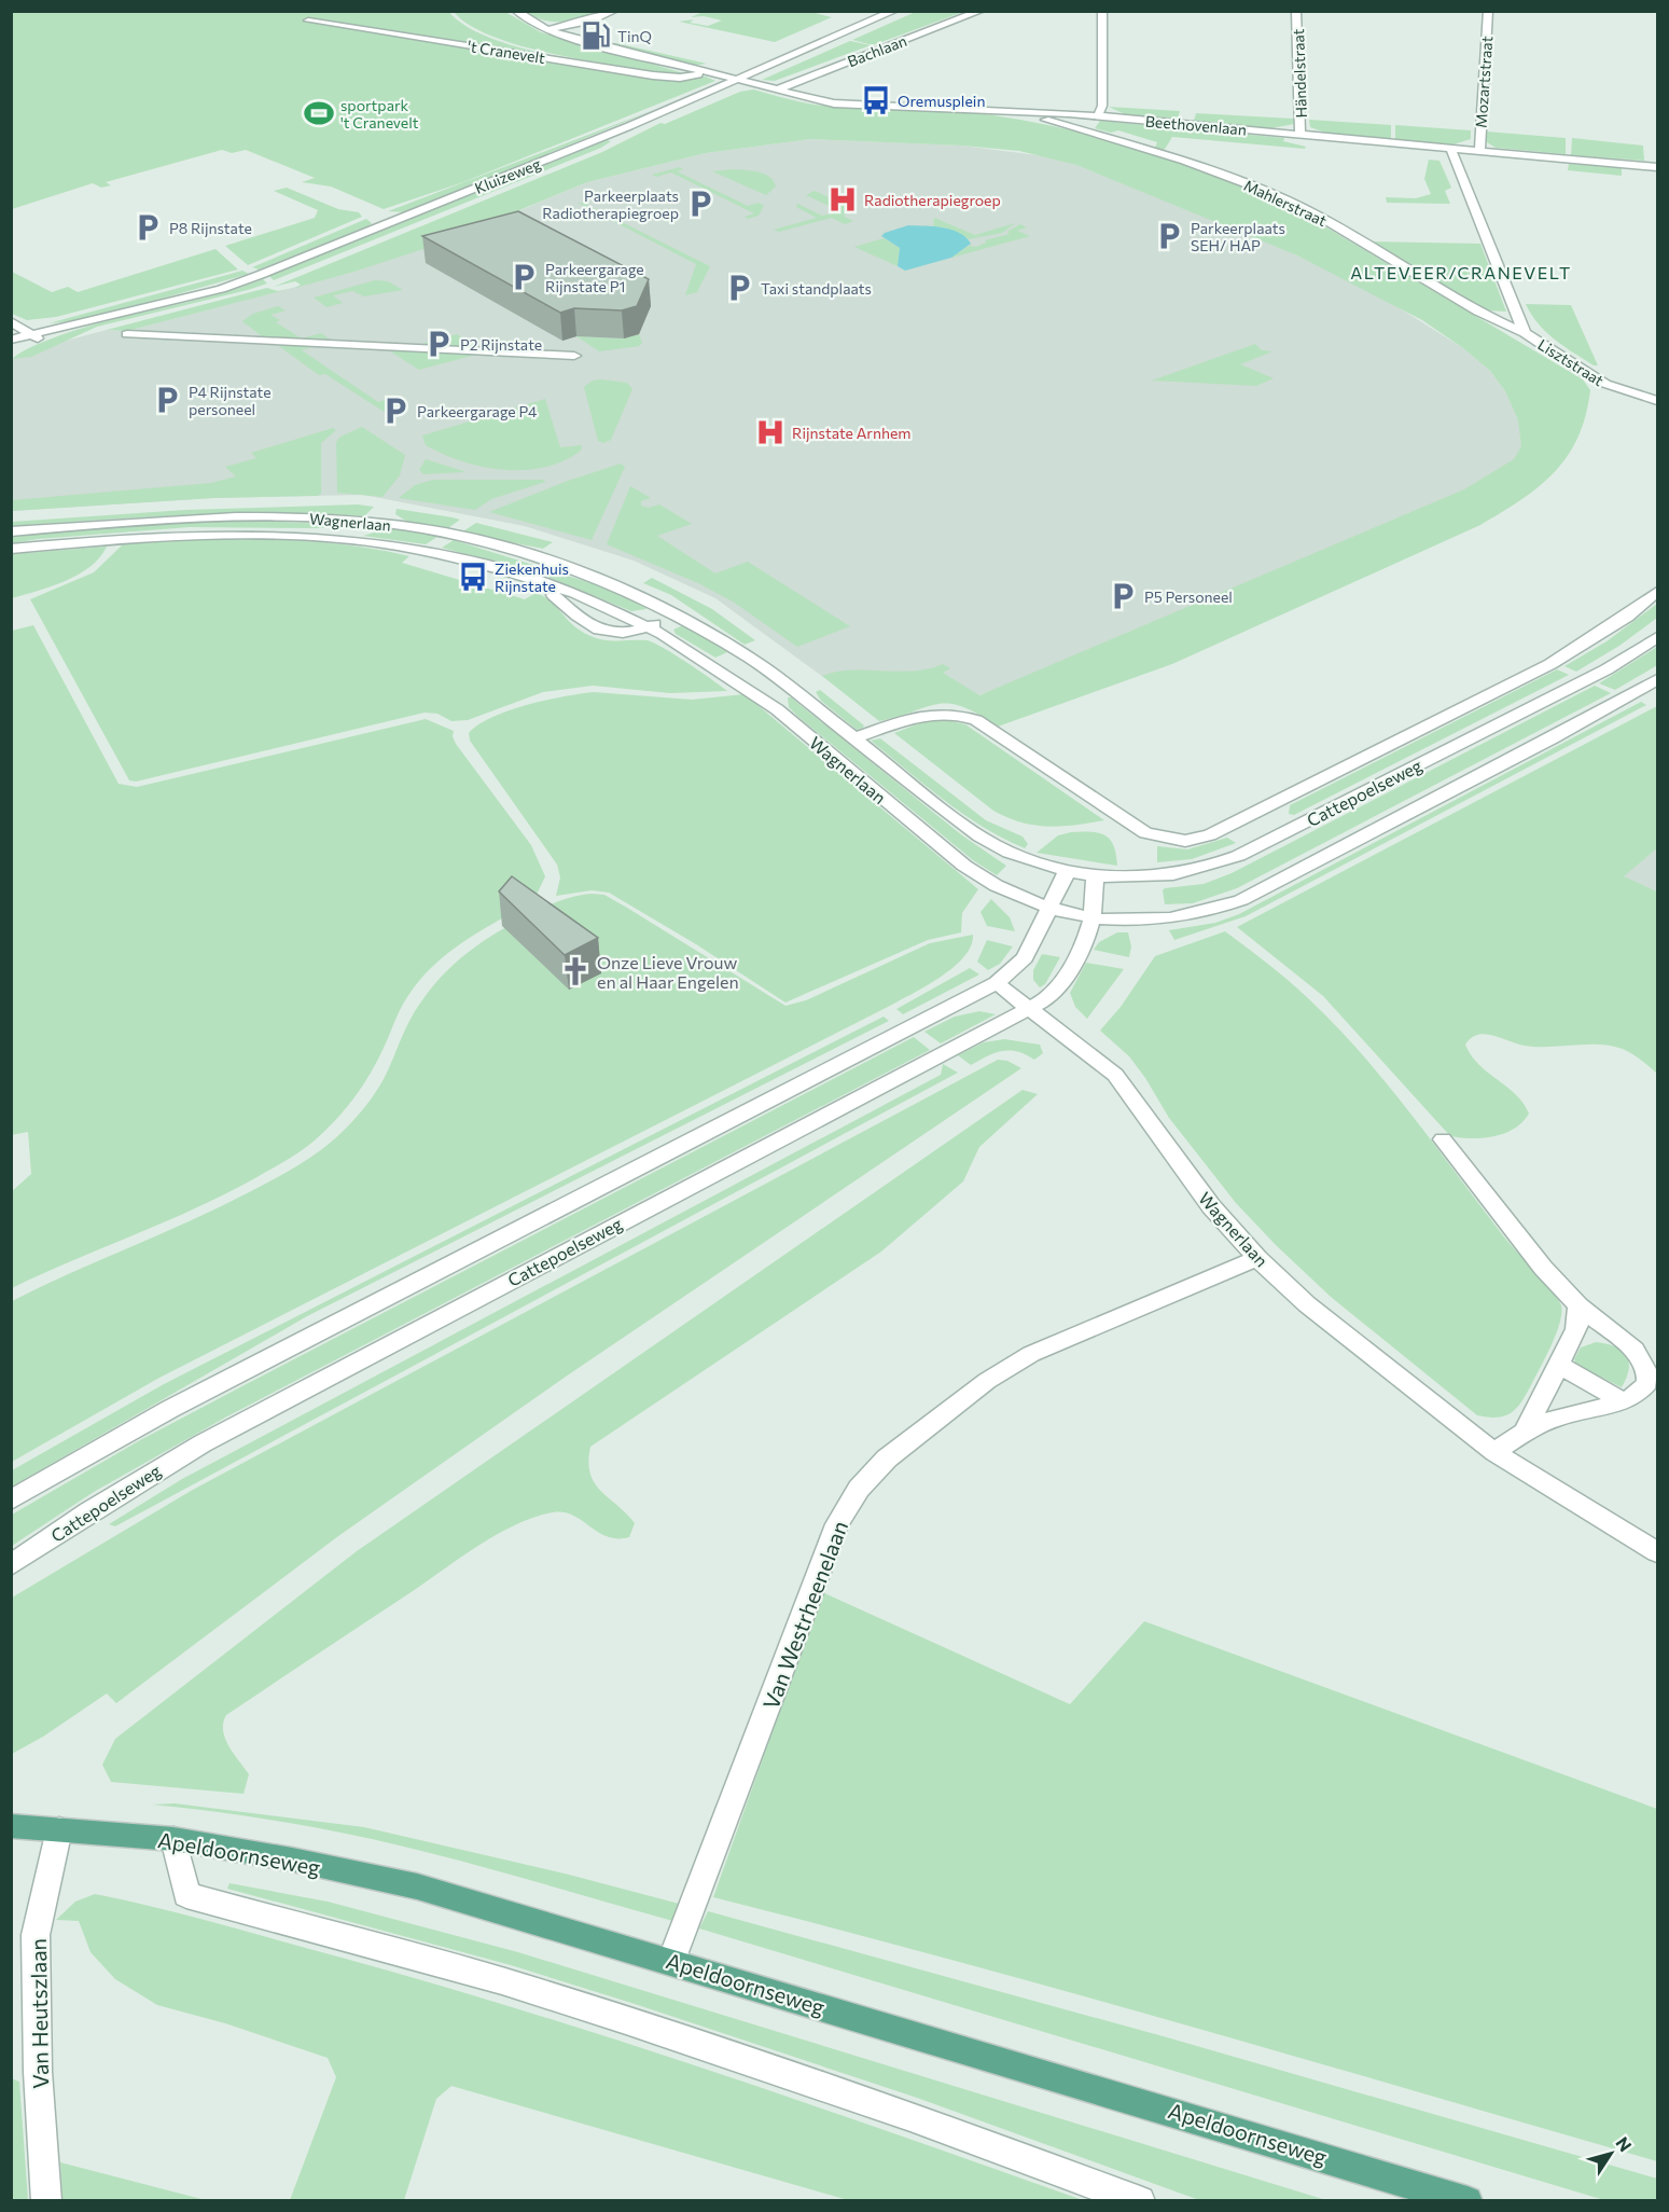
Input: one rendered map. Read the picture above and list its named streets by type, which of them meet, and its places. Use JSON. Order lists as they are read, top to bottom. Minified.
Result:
{"streets":{"main road":["Apeldoornseweg"],"street":["Bachlaan","'t Cranevelt","Händelstraat","Mozartstraat","Beethovenlaan","Kluizeweg","Mahlerstraat","Lisztstraat","Wagnerlaan","Cattepoelseweg","Van Westrheenelaan","Van Heutszlaan"]},"crossings":[["Bachlaan","Beethovenlaan"],["'t Cranevelt","Beethovenlaan"],["Händelstraat","Beethovenlaan"],["Mozartstraat","Beethovenlaan"],["Beethovenlaan","Kluizeweg"],["Beethovenlaan","Mahlerstraat"],["Beethovenlaan","Lisztstraat"],["Mahlerstraat","Lisztstraat"],["Wagnerlaan","Cattepoelseweg"],["Wagnerlaan","Van Westrheenelaan"],["Van Westrheenelaan","Apeldoornseweg"],["Apeldoornseweg","Van Heutszlaan"]],"districts":["ALTEVEER/CRANEVELT"],"places":{"fuel station":["TinQ"],"bus stop":["Oremusplein","Ziekenhuis Rijnstate"],"sports":["sportpark 't Cranevelt"],"hospital":["Radiotherapiegroep","Rijnstate Arnhem"],"parking":["Parkeerplaats Radiotherapiegroep","P8 Rijnstate","Parkeerplaats SEH/ HAP","Parkeergarage Rijnstate P1","Taxi standplaats","P2 Rijnstate","P4 Rijnstate personeel","Parkeergarage P4","P5 Personeel"],"church":["Onze Lieve Vrouw en al Haar Engelen"]},"north":"top right"}
